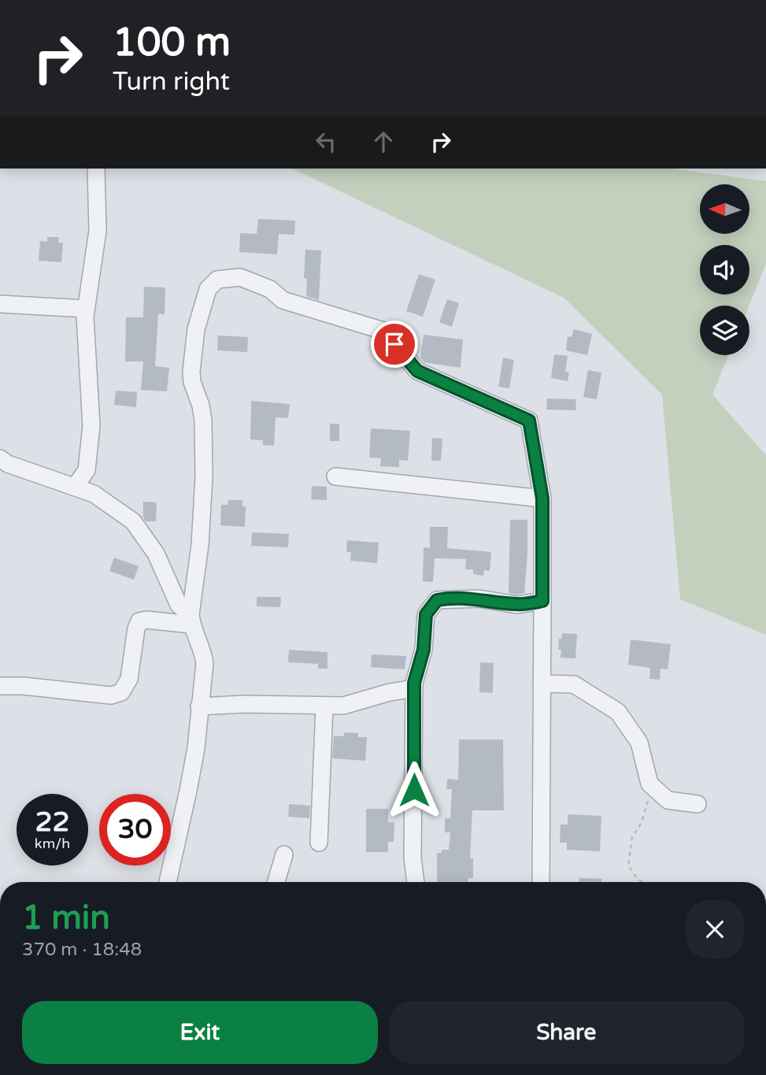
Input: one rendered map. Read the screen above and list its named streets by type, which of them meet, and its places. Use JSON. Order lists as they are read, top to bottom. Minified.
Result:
{"north":"left","page":{"turn":["100 m","Turn right"],"speed":"22 km/h","limit":"30","heading":["1 min","370 m · 18:48"],"buttons":["Exit","Share"]}}
